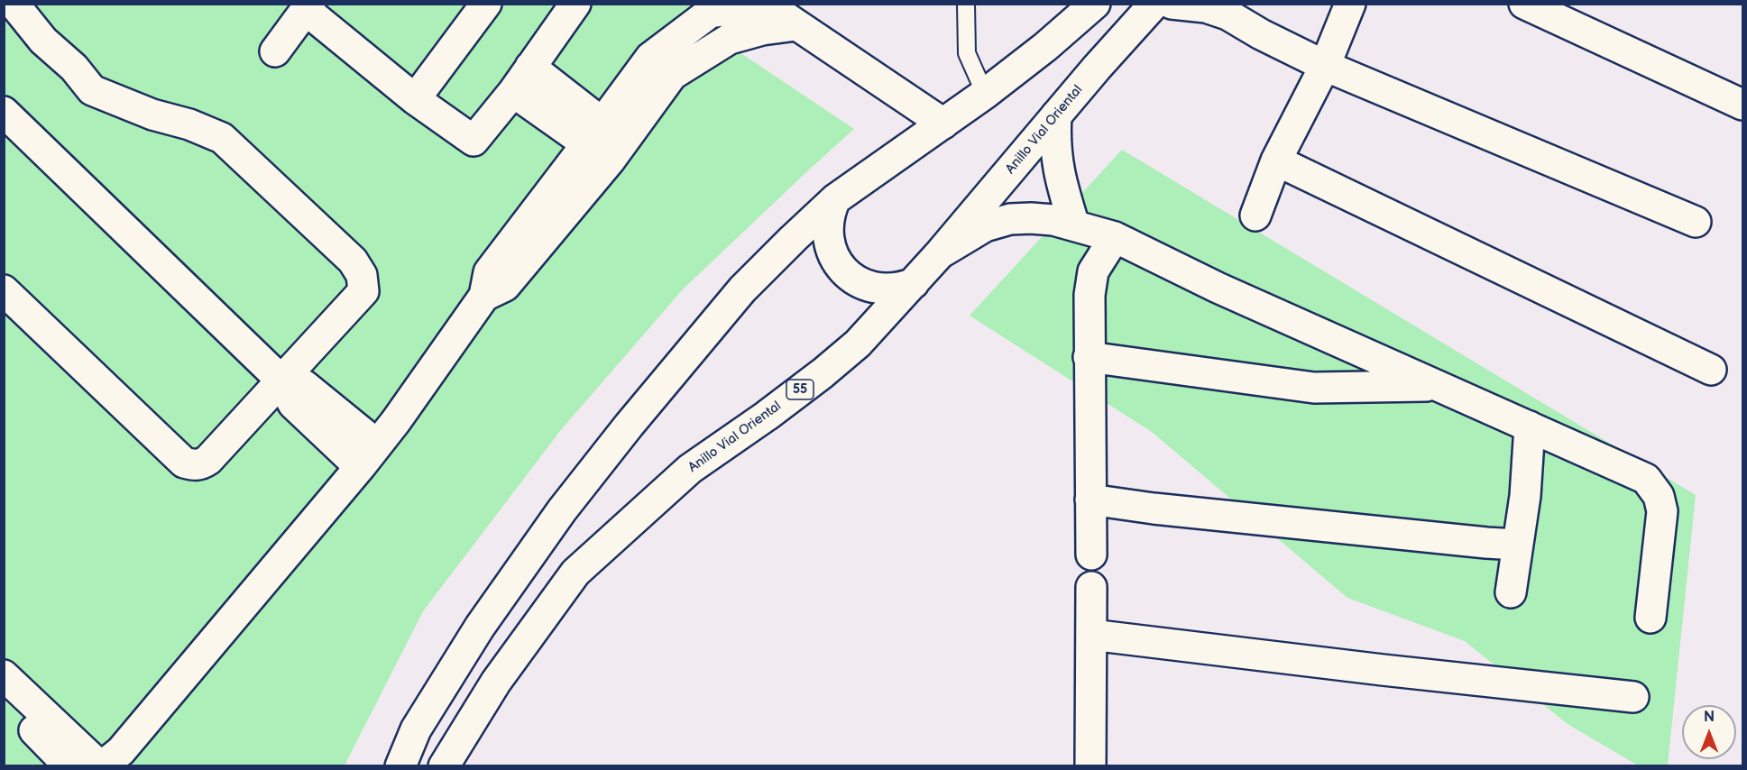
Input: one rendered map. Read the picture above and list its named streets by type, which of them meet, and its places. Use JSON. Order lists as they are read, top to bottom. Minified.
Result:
{"streets":{"main road":["Anillo Vial Oriental","55"]},"north":"top"}
